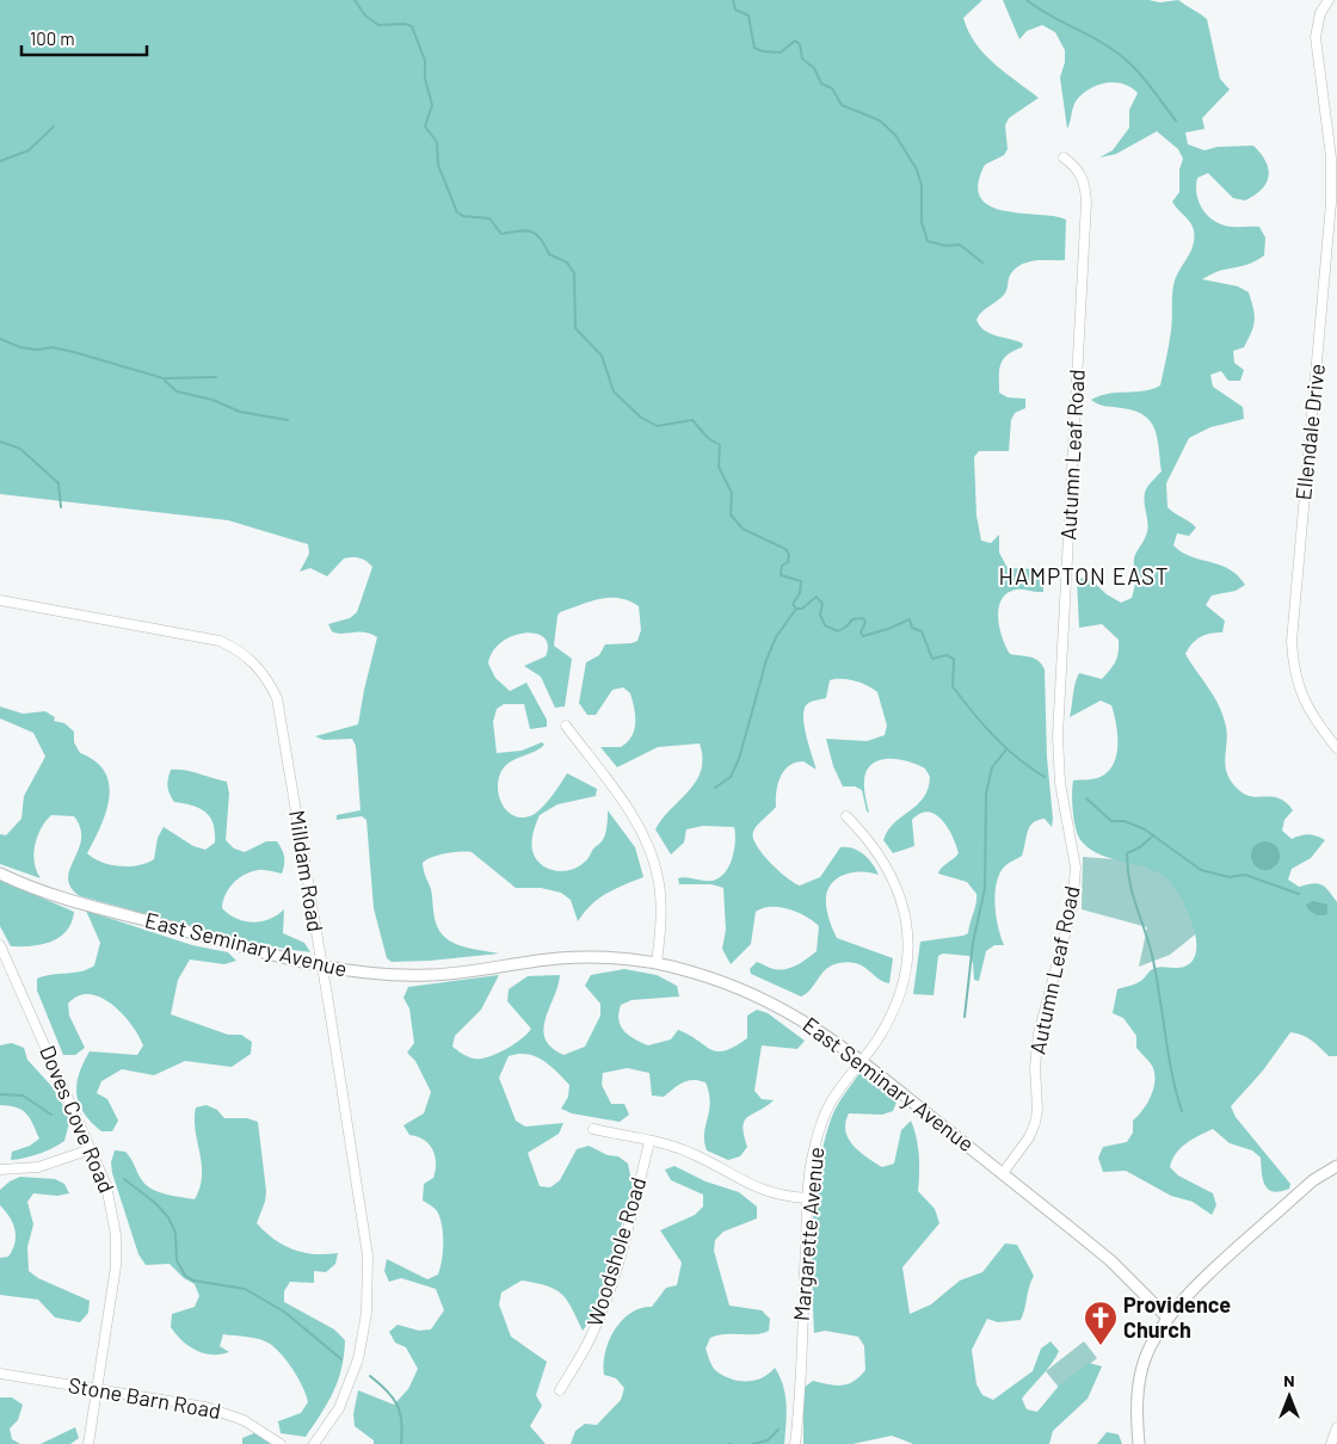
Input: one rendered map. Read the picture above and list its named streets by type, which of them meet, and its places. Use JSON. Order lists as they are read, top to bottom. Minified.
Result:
{"streets":{"street":["Ellendale Drive","Autumn Leaf Road","Milldam Road","East Seminary Avenue","Doves Cove Road","Margarette Avenue","Woodshole Road","Stone Barn Road"]},"crossings":[["Autumn Leaf Road","East Seminary Avenue"],["Milldam Road","East Seminary Avenue"],["East Seminary Avenue","Margarette Avenue"],["Doves Cove Road","Stone Barn Road"]],"districts":["HAMPTON EAST"],"places":{"church":["Providence Church"]},"scale_bar":"100 m","north":"top"}
